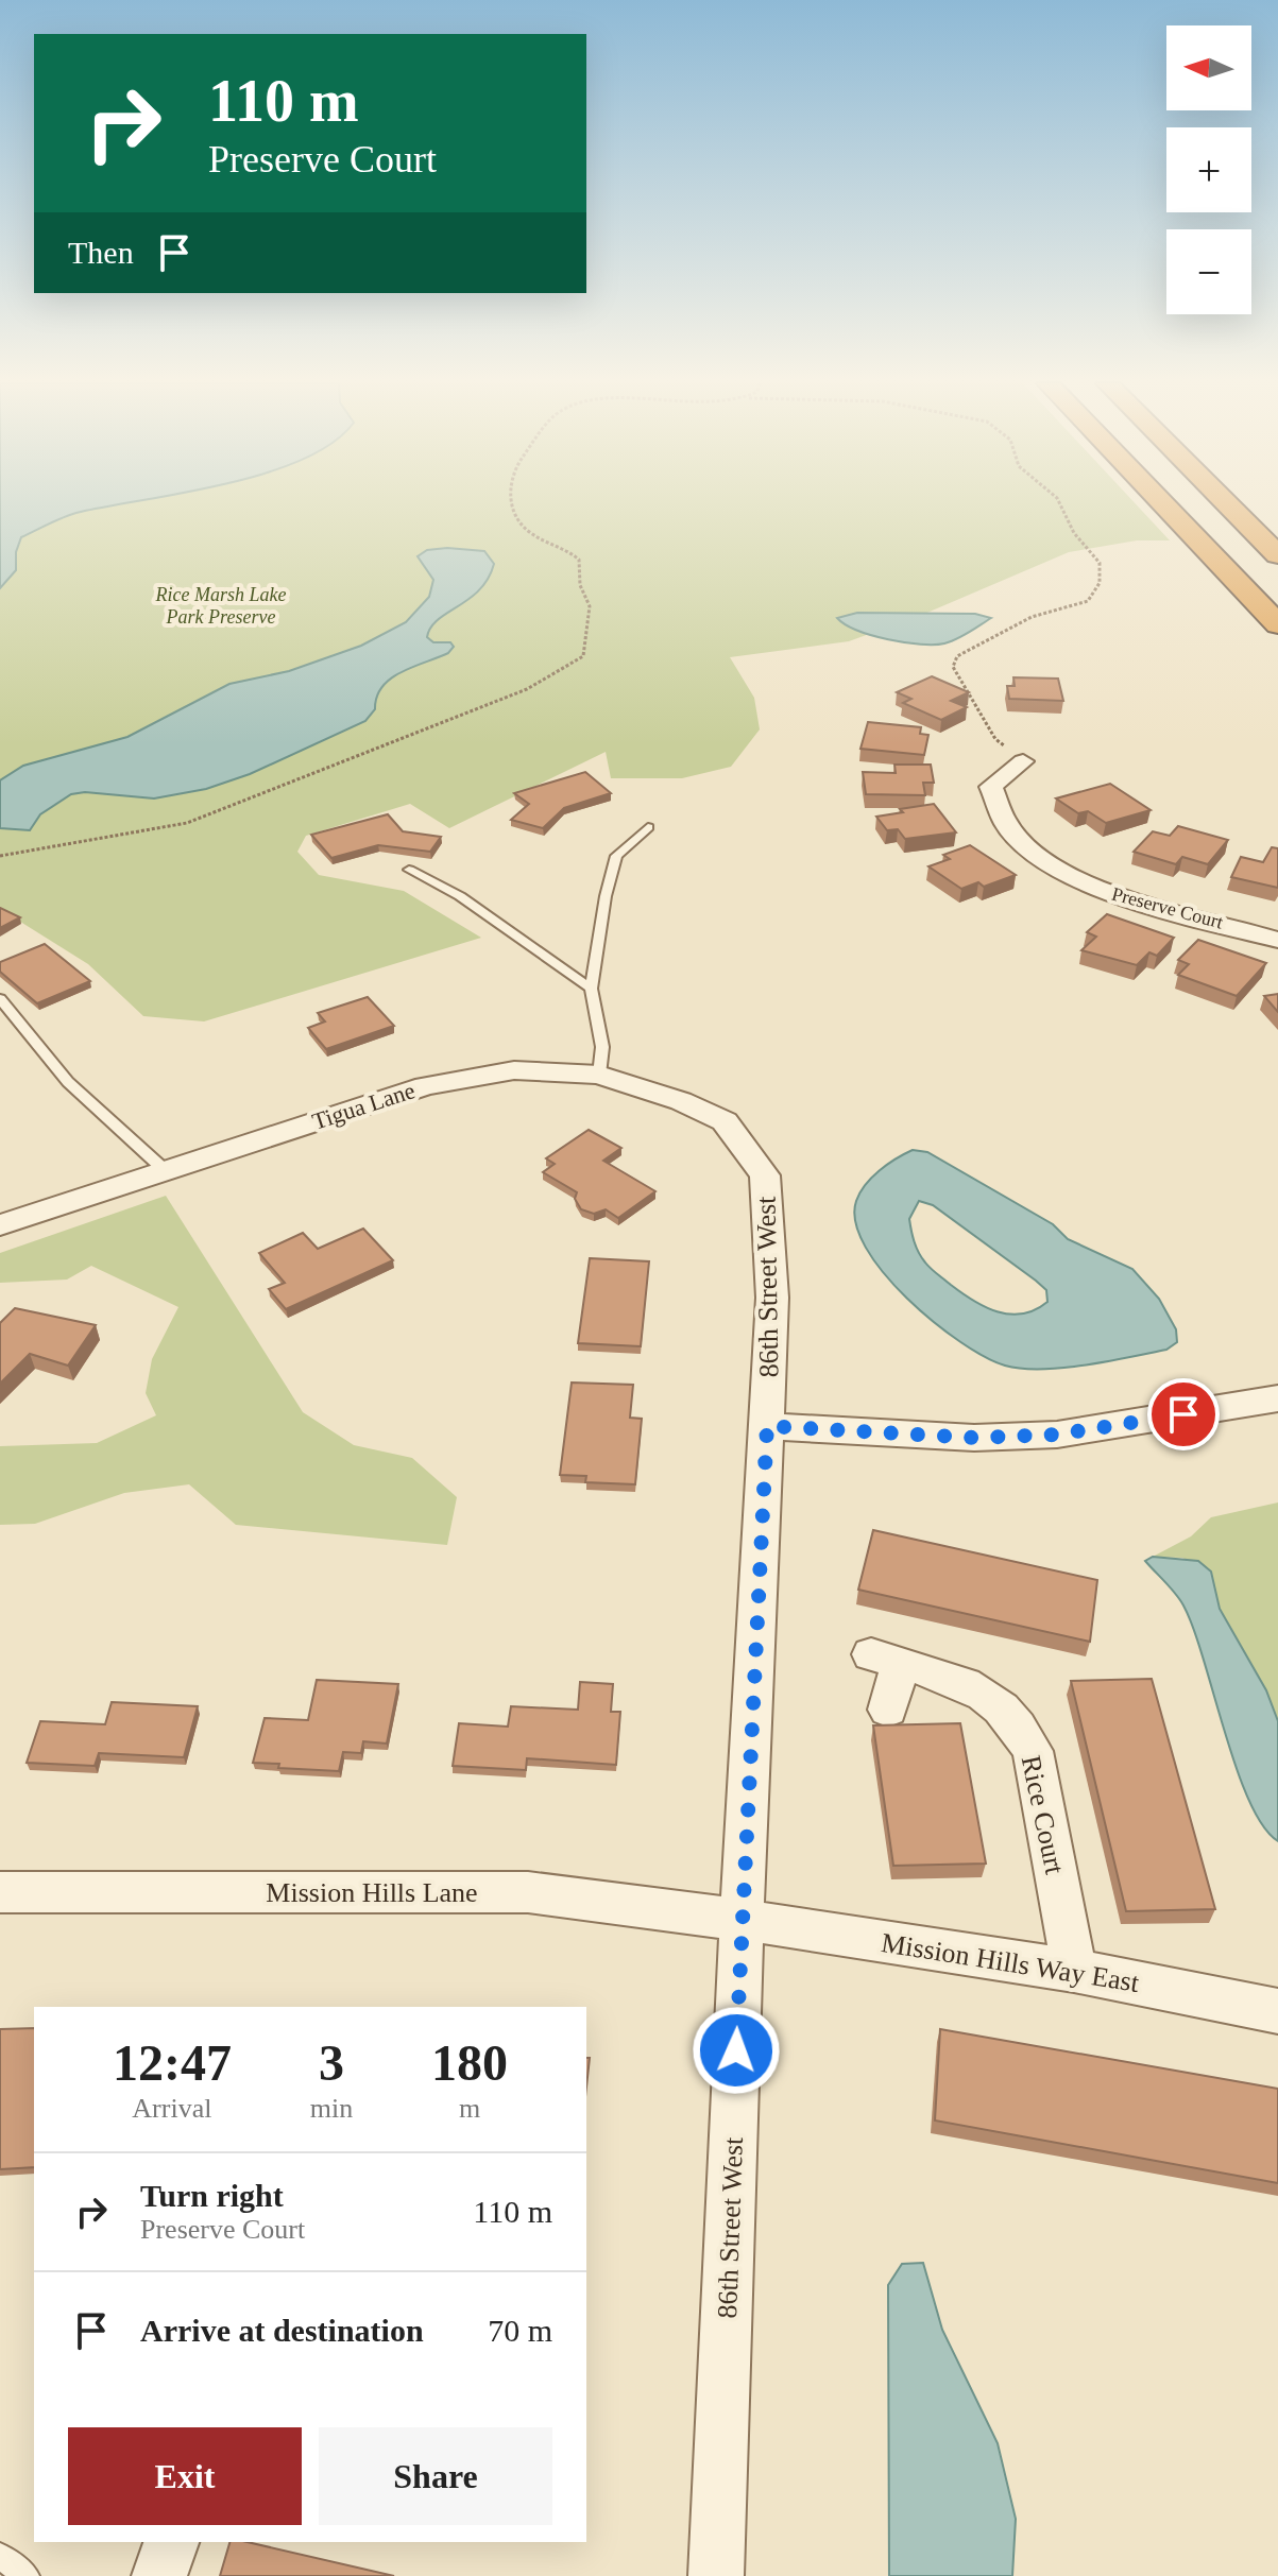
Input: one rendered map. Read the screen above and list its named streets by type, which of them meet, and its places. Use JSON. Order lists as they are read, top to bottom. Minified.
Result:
{"streets":{"street":["Preserve Court","Tigua Lane","86th Street West","Rice Court","Mission Hills Lane","Mission Hills Way East"]},"crossings":[["Tigua Lane","86th Street West"],["86th Street West","Mission Hills Lane"],["86th Street West","Mission Hills Way East"],["Rice Court","Mission Hills Way East"],["Mission Hills Lane","Mission Hills Way East"]],"parks":["Rice Marsh Lake Park Preserve"],"north":"left","page":{"map_buttons":["+","−"],"turn":["110 m","Preserve Court"],"then":"Then","eta":["12:47","Arrival","3","min","180","m"],"list":[{"name":"Turn right","note":"Preserve Court","value":"110 m"},{"name":"Arrive at destination","value":"70 m"}],"buttons":["Exit","Share"]}}
